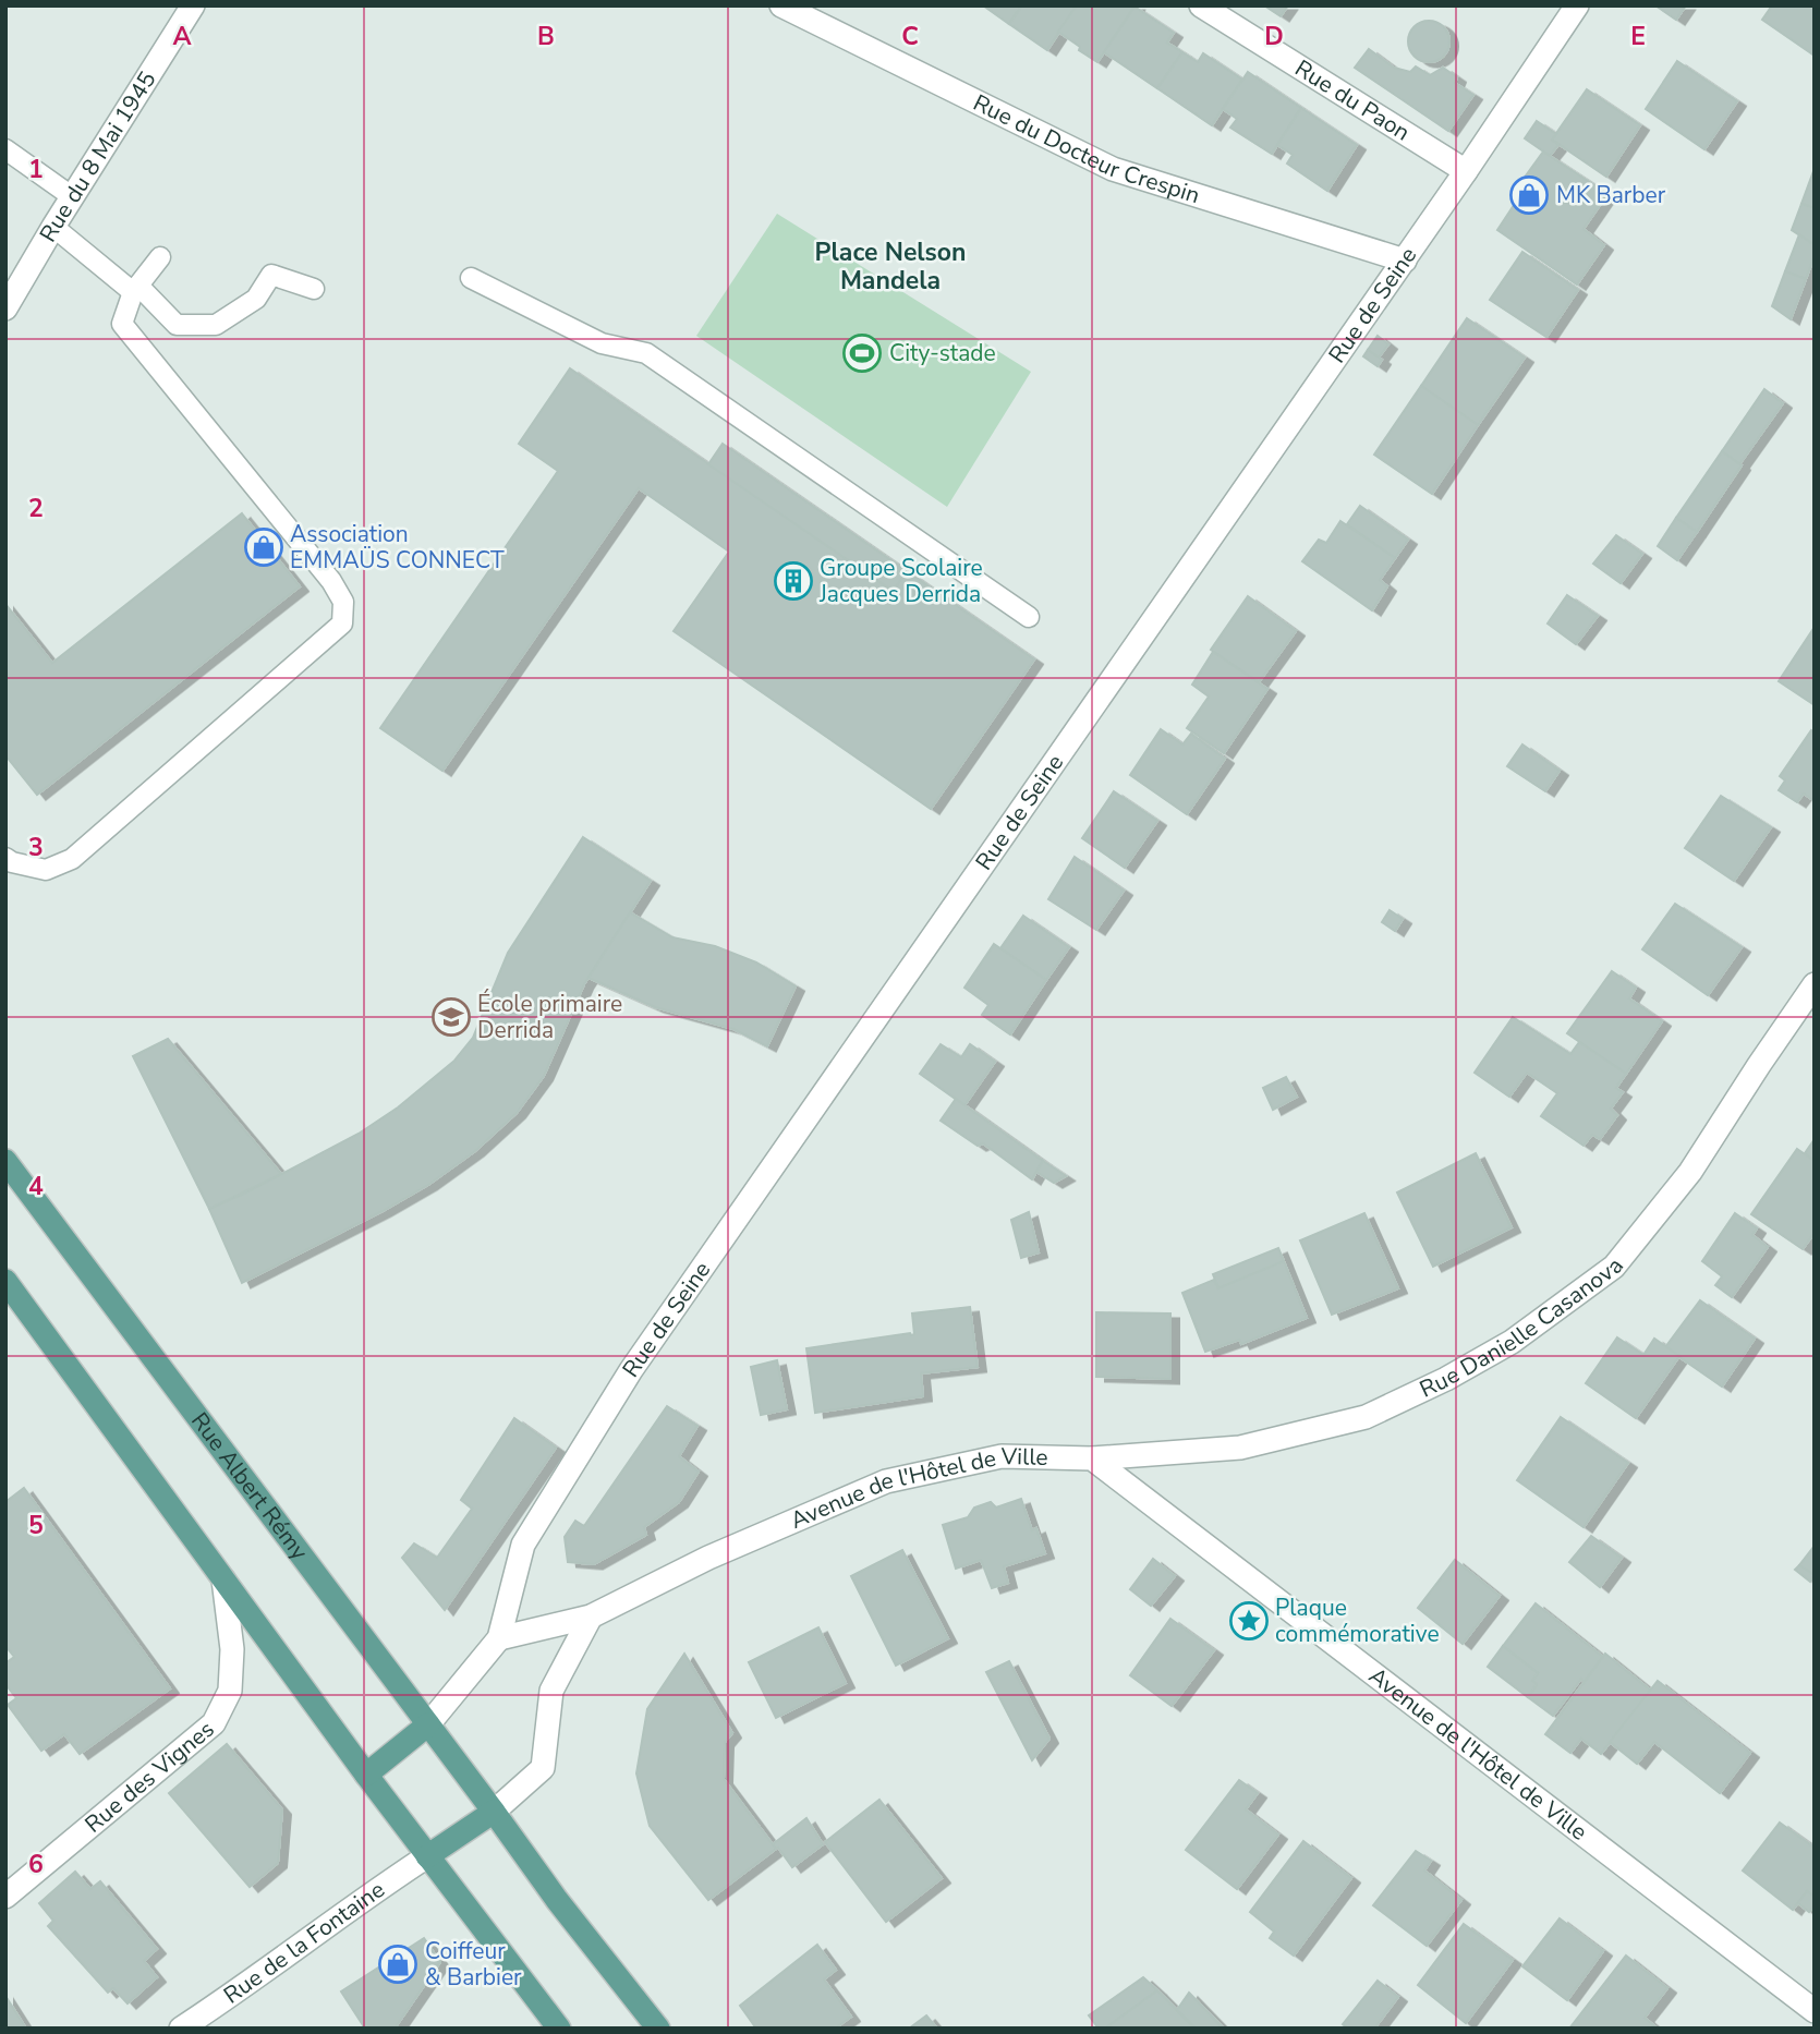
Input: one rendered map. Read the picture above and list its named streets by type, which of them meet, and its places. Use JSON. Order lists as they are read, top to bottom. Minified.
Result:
{"streets":{"main road":["Rue Albert Rémy"],"street":["Rue du Paon","Rue du Docteur Crespin","Rue du 8 Mai 1945","Rue de Seine","Rue Danielle Casanova","Avenue de l'Hôtel de Ville","Rue des Vignes","Rue de la Fontaine"]},"crossings":[["Rue du Paon","Rue de Seine"],["Rue du Docteur Crespin","Rue de Seine"],["Rue de Seine","Avenue de l'Hôtel de Ville"],["Rue Danielle Casanova","Avenue de l'Hôtel de Ville"]],"districts":["Place Nelson Mandela"],"places":{"shop":["MK Barber","Association EMMAÜS CONNECT","Coiffeur & Barbier"],"sports":["City-stade"],"building":["Groupe Scolaire Jacques Derrida"],"school or university":["École primaire Derrida"],"place":["Plaque commémorative"]},"grid":{"columns":["A","B","C","D","E"],"rows":["1","2","3","4","5","6"]}}
